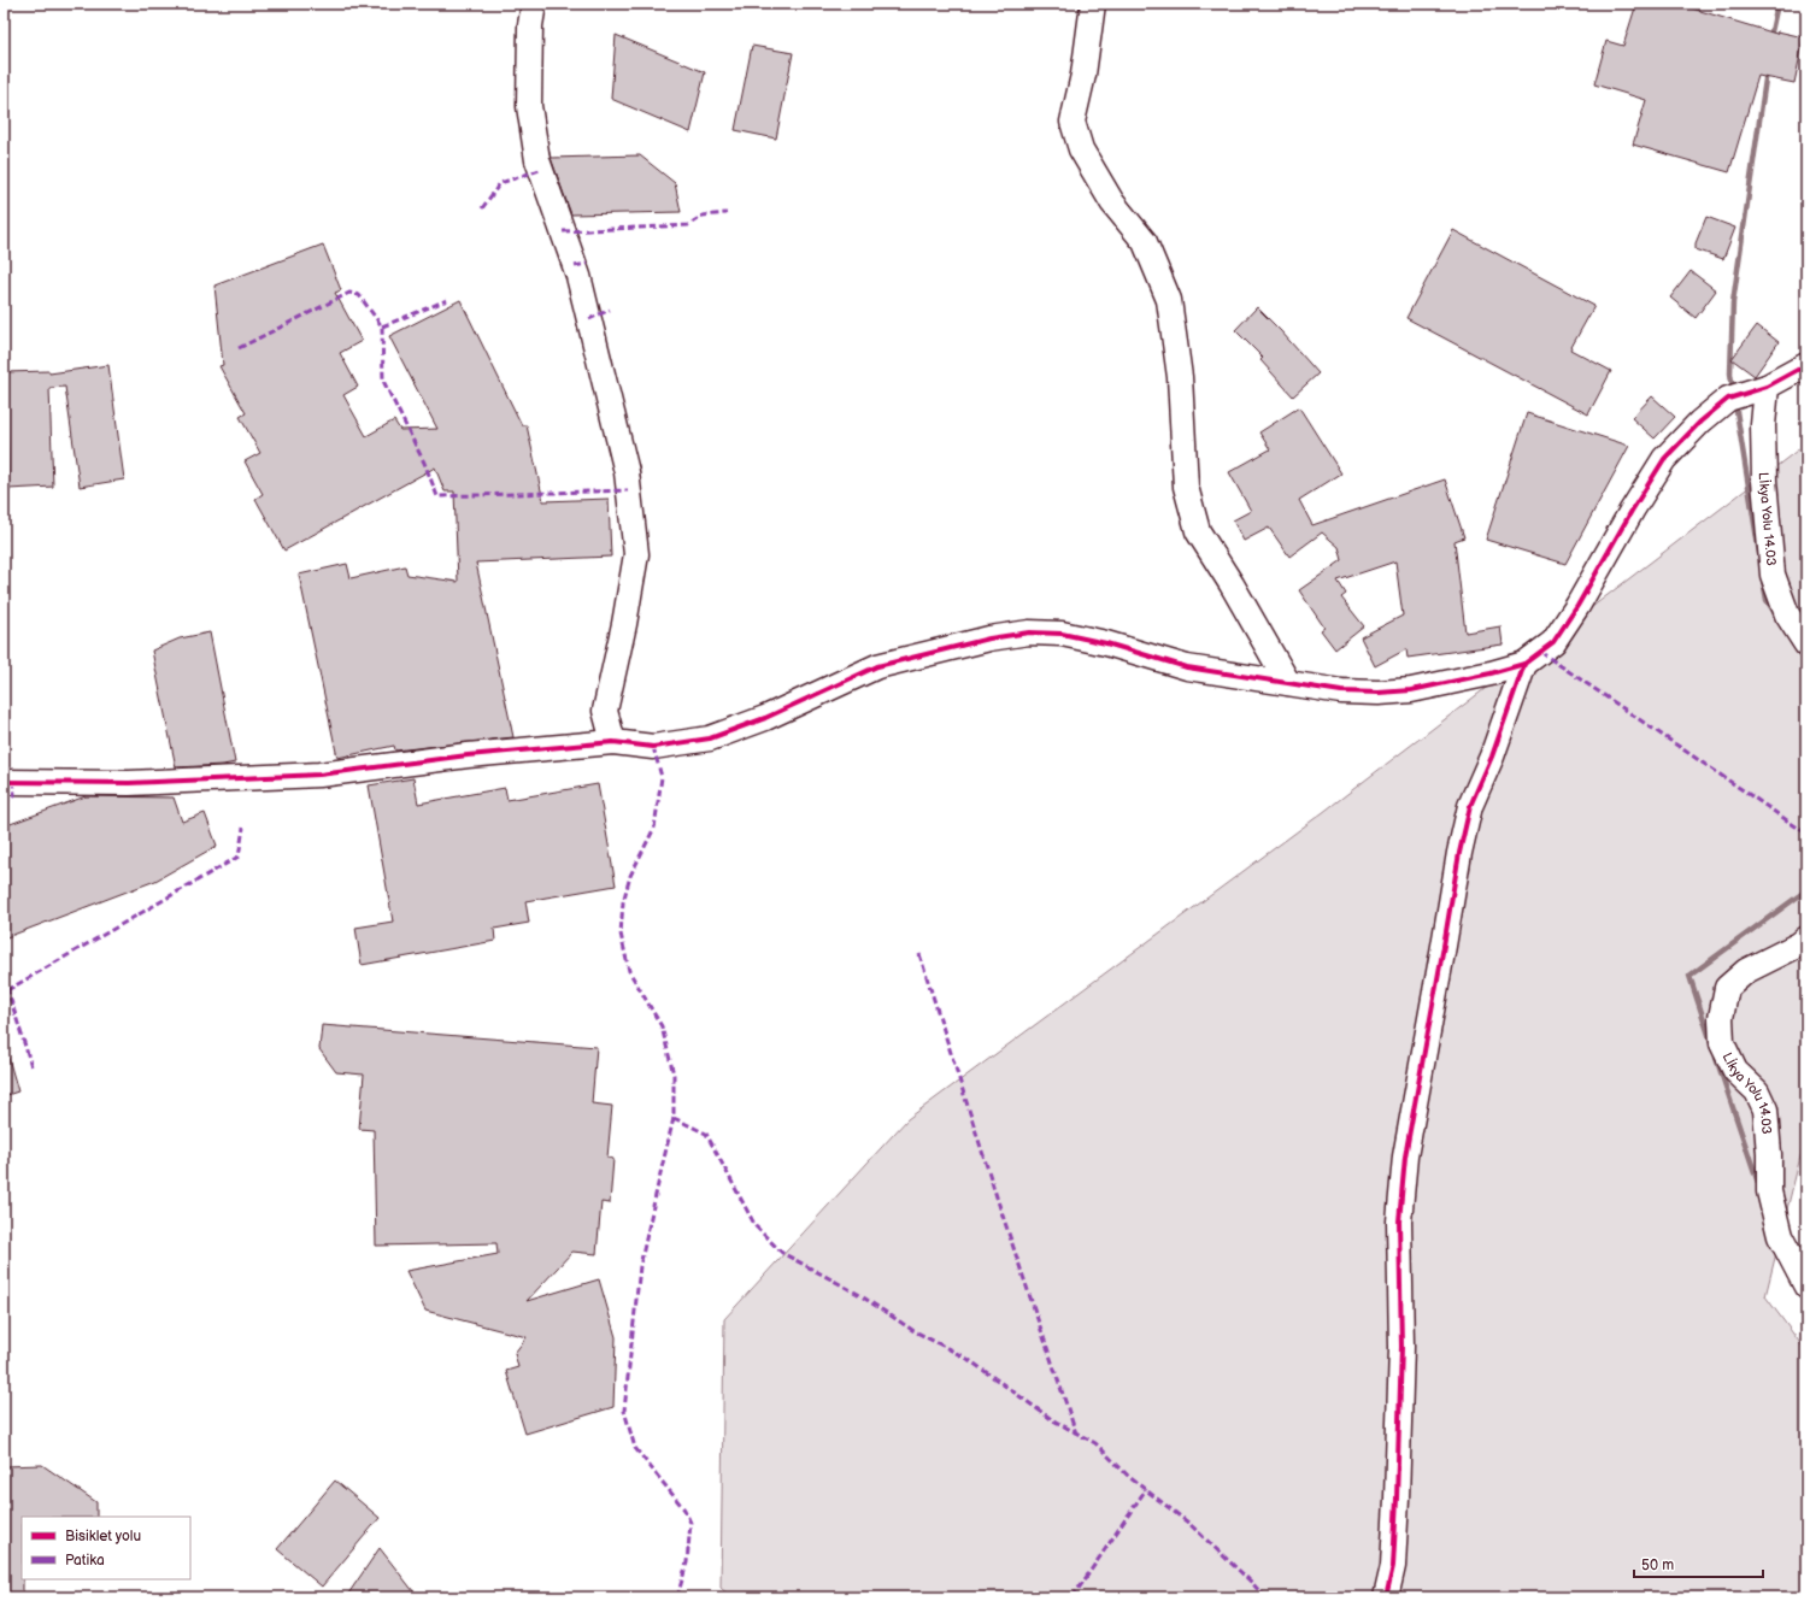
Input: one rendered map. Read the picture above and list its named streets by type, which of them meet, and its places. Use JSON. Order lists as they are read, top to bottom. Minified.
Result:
{"streets":{"street":["Lİkya Yolu 14.03"]},"legend":["Bisiklet yolu","Patika"],"scale_bar":"50 m"}
